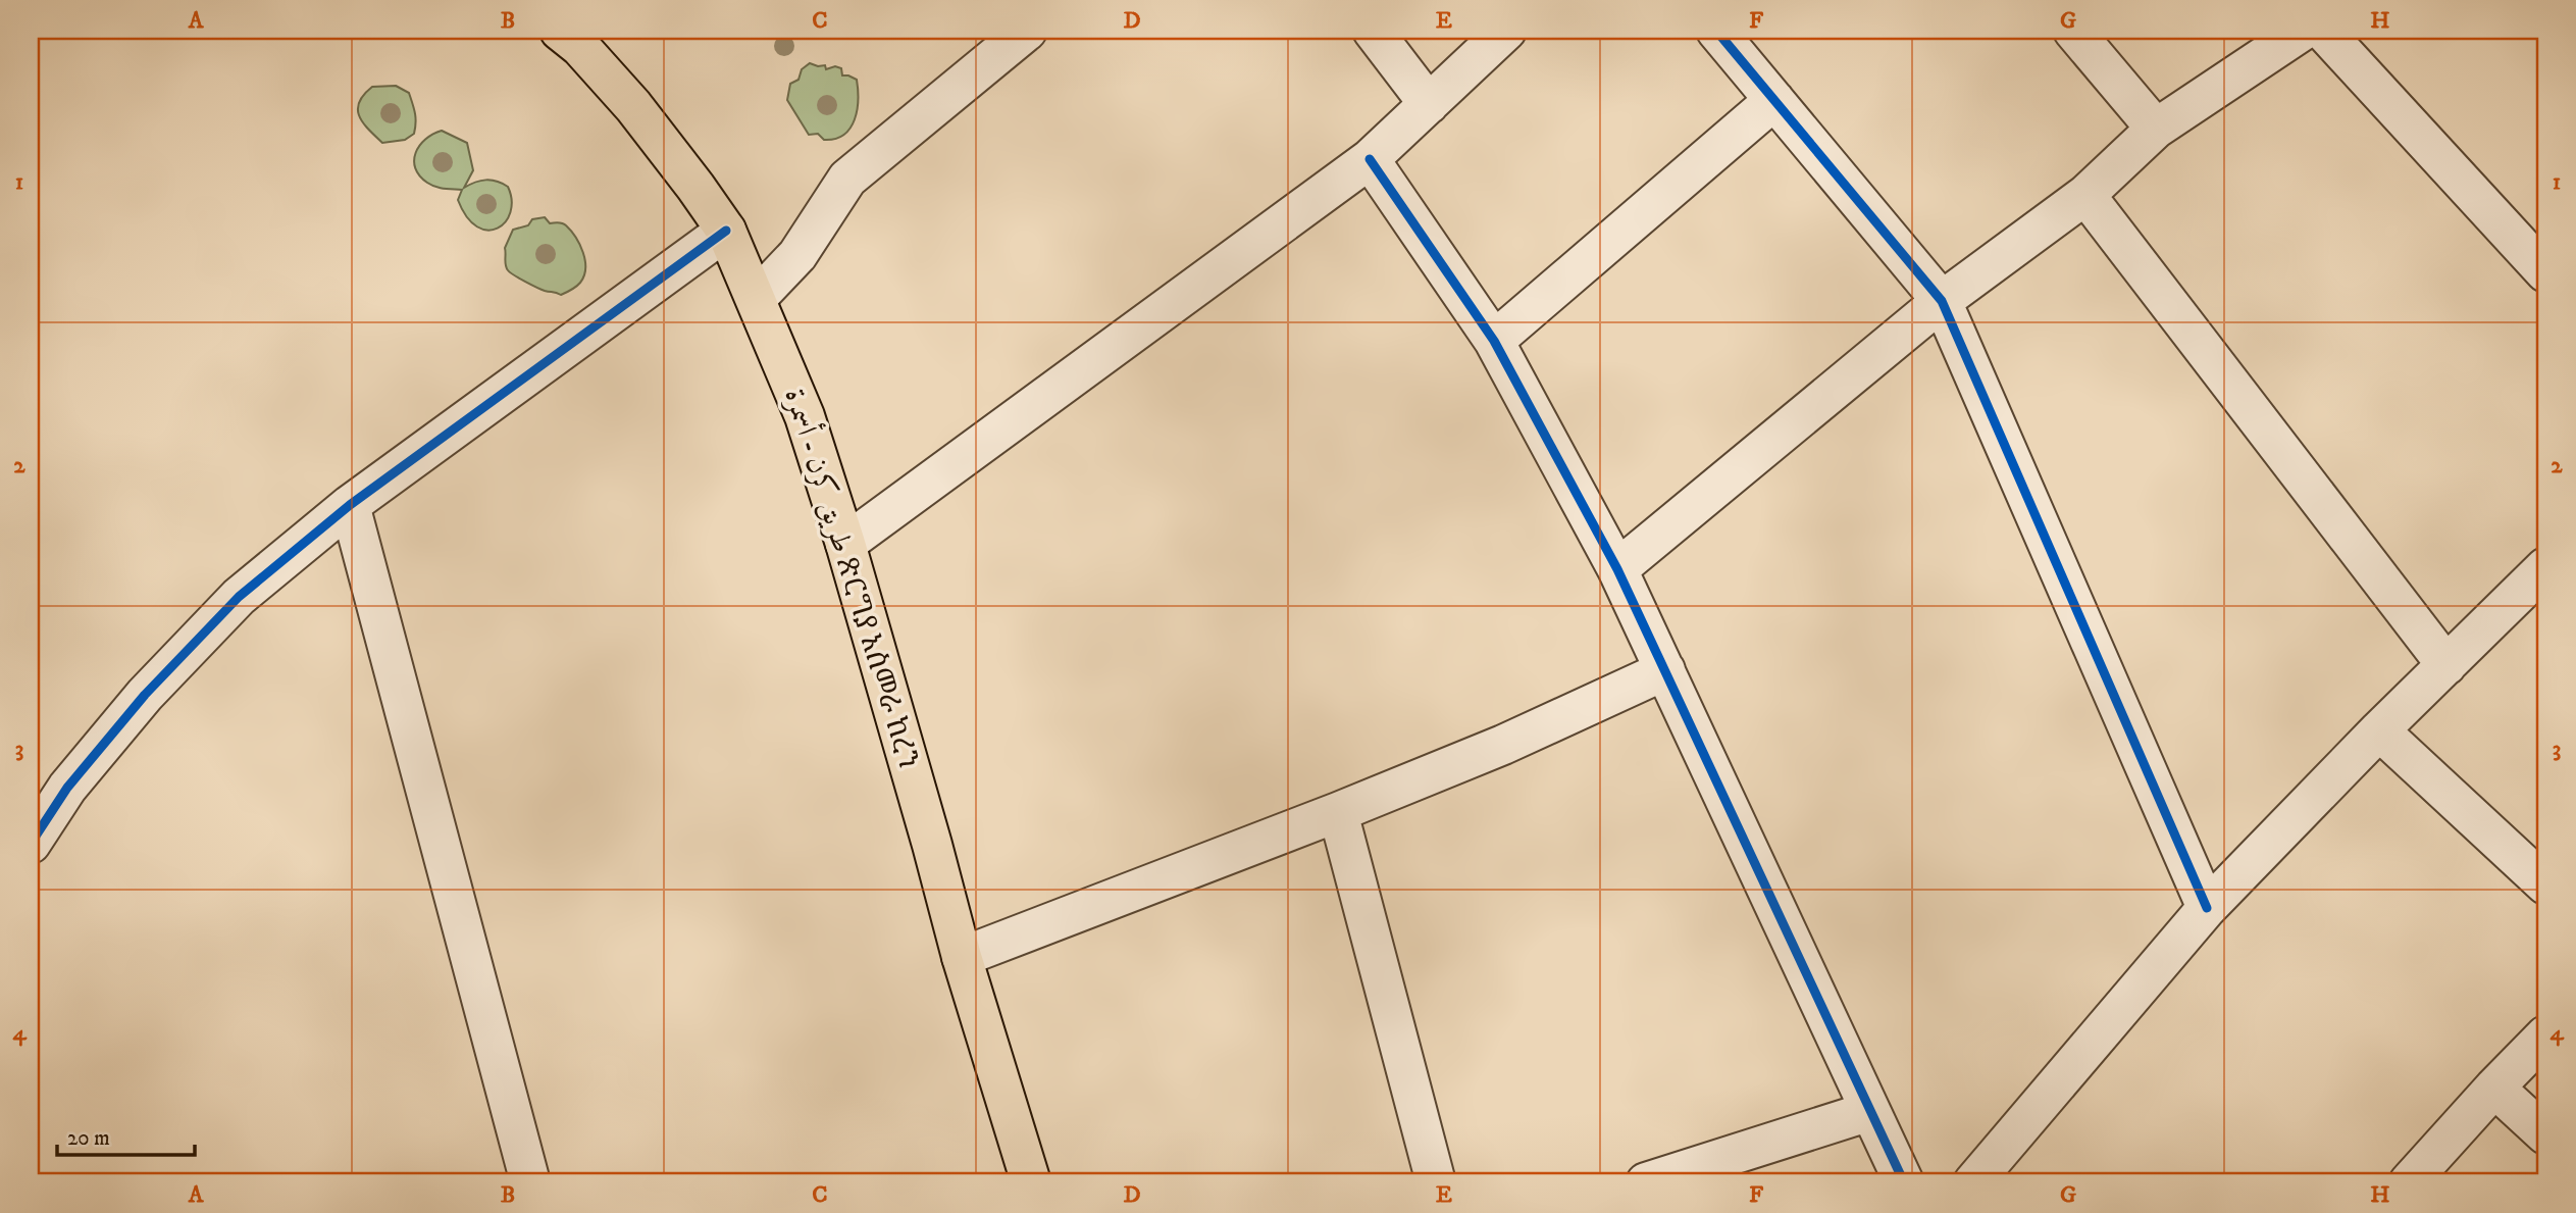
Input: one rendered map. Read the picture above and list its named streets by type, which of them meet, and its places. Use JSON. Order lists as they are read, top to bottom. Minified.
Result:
{"streets":{"highway":["طريق كرن - أسمرة ጽርግያ አስመራ ከረን"]},"scale_bar":"20 m","grid":{"columns":["A","B","C","D","E","F","G","H"],"rows":["1","2","3","4"]}}
